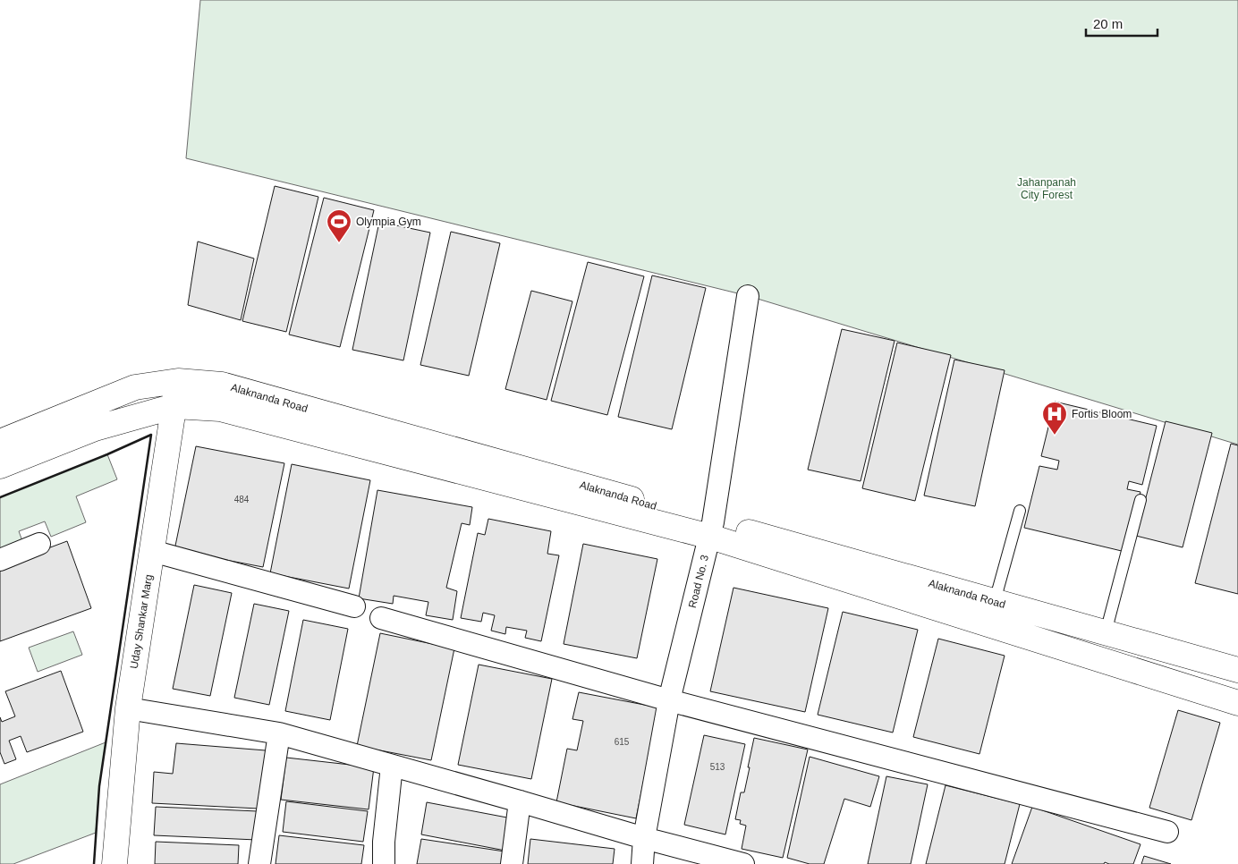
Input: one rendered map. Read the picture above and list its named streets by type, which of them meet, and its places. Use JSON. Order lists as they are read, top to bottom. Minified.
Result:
{"streets":{"street":["Alaknanda Road","Road No. 3","Uday Shankar Marg"]},"crossings":[["Alaknanda Road","Road No. 3"],["Alaknanda Road","Uday Shankar Marg"]],"parks":["Jahanpanah City Forest"],"places":{"sports":["Olympia Gym"],"hospital":["Fortis Bloom"]},"house_numbers":["484","615","513"],"scale_bar":"20 m"}
